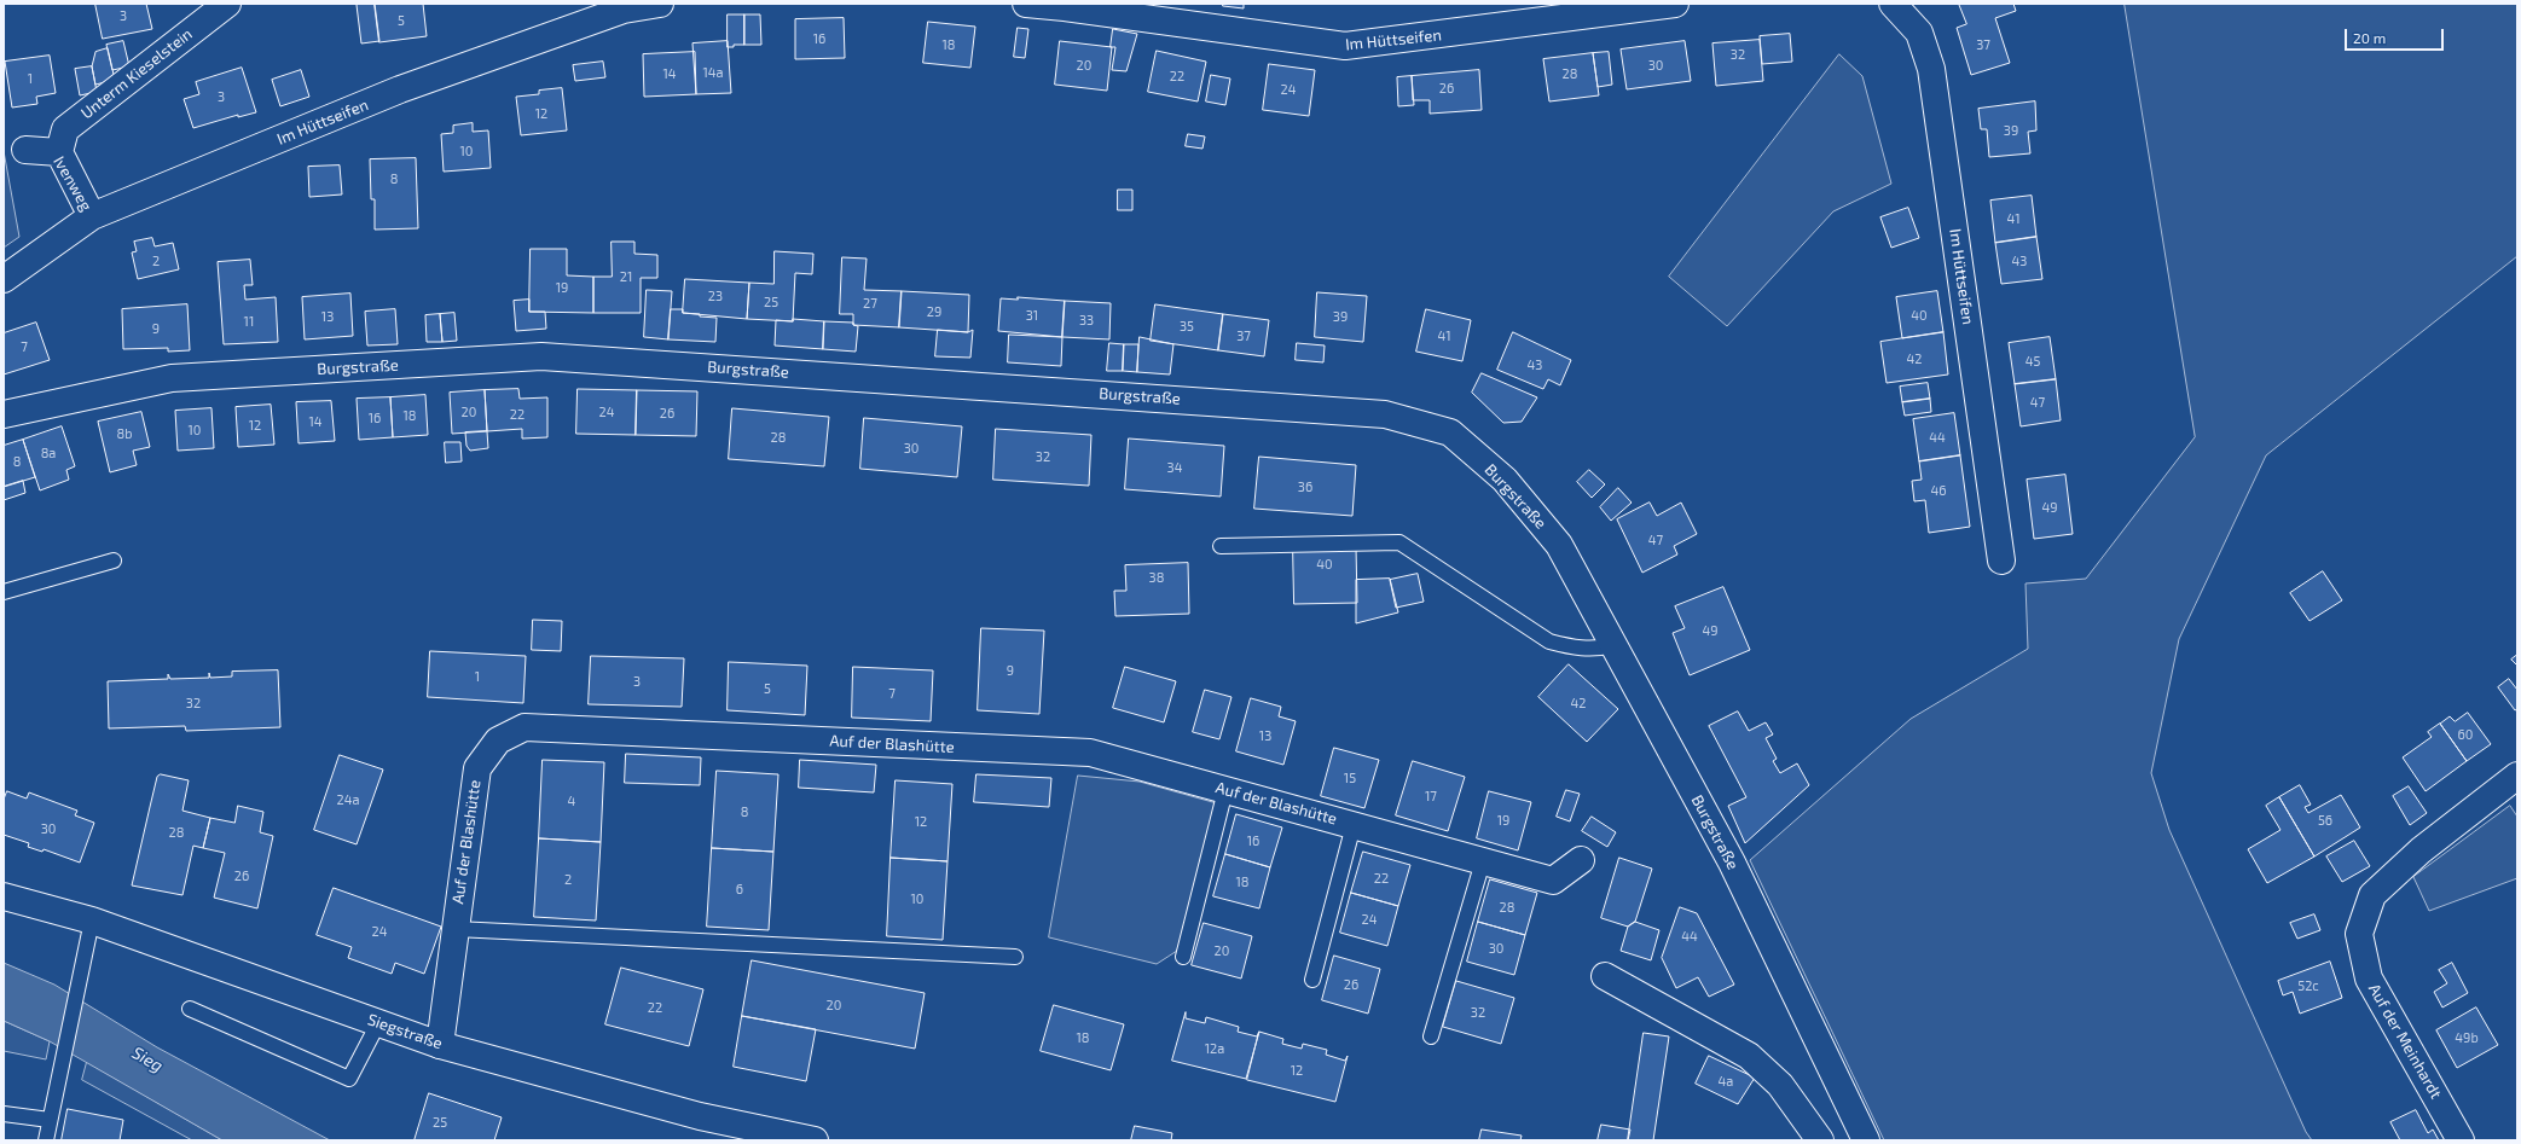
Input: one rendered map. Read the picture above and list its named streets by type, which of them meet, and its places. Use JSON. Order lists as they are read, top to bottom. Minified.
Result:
{"streets":{"street":["Im Hüttseifen","Unterm Kieselstein","Ivenweg","Burgstraße","Auf der Blashütte","Siegstraße","Auf der Meinhardt"]},"crossings":[["Im Hüttseifen","Ivenweg"],["Unterm Kieselstein","Ivenweg"],["Auf der Blashütte","Siegstraße"]],"water":["Sieg"],"house_numbers":["3","5","16","18","37","32","20","30","14a","14","28","22","1","26","24","3","12","39","10","8","41","2","43","21","19","23","25","27","29","31","40","13","39","33","11","35","9","37","41","7","42","45","43","47","20","24","26","22","18","16","14","12","10","8b","28","44","30","8a","32","8","34","36","46","49","47","40","38","49","9","1","3","5","7","32","42","60","13","15","17","24a","4","8","19","56","12","30","28","16","26","22","2","18","6","10","28","24","24","44","30","20","26","52c","20","22","32","18","49b","12a","12","4a","25"],"scale_bar":"20 m"}
